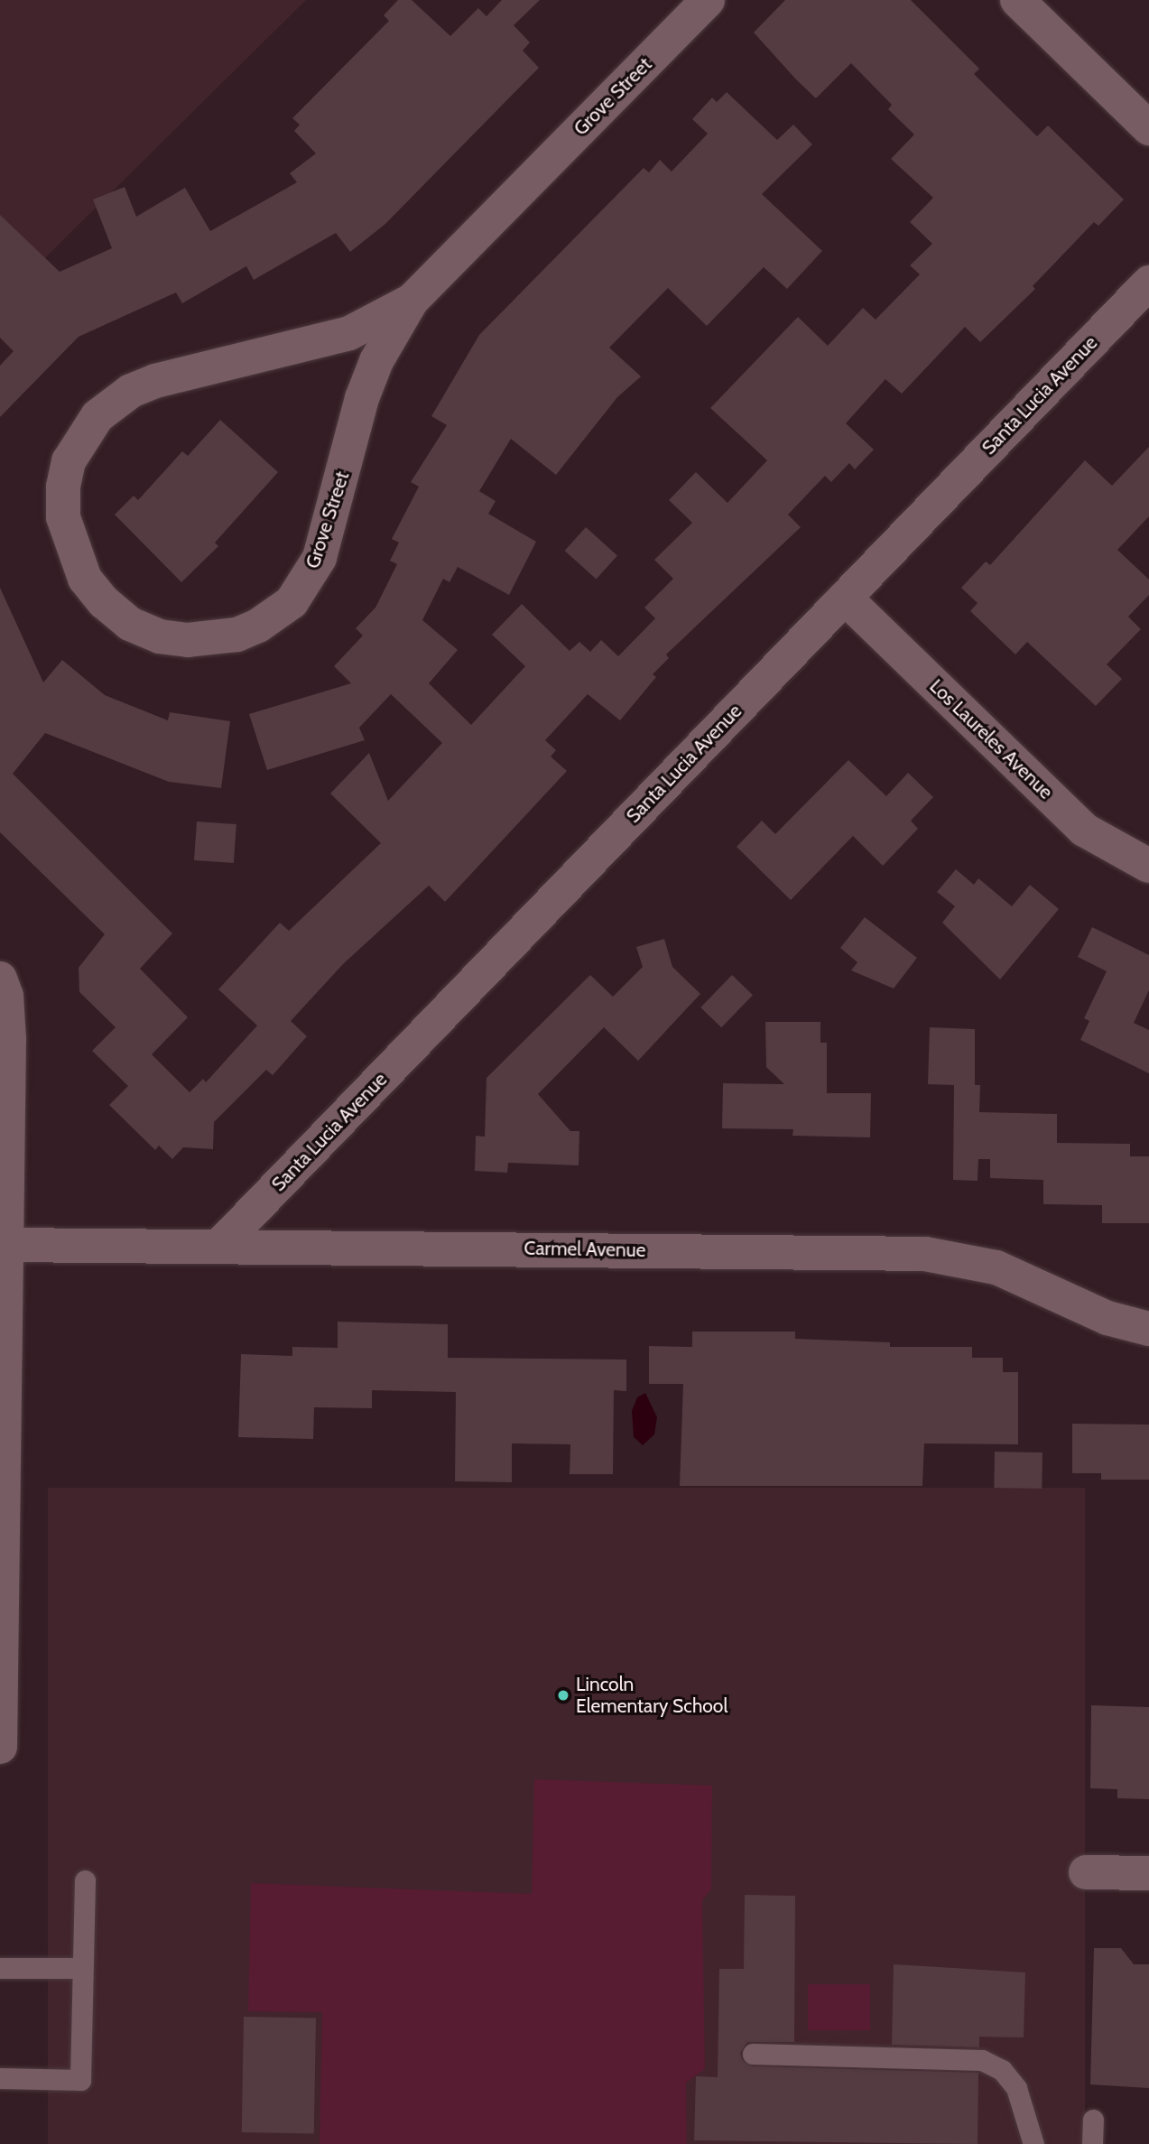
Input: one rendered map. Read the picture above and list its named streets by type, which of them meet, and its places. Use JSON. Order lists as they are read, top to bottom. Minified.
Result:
{"streets":{"street":["Grove Street","Santa Lucia Avenue","Los Laureles Avenue","Carmel Avenue"]},"crossings":[["Santa Lucia Avenue","Los Laureles Avenue"],["Santa Lucia Avenue","Carmel Avenue"]],"places":["Lincoln Elementary School"]}
